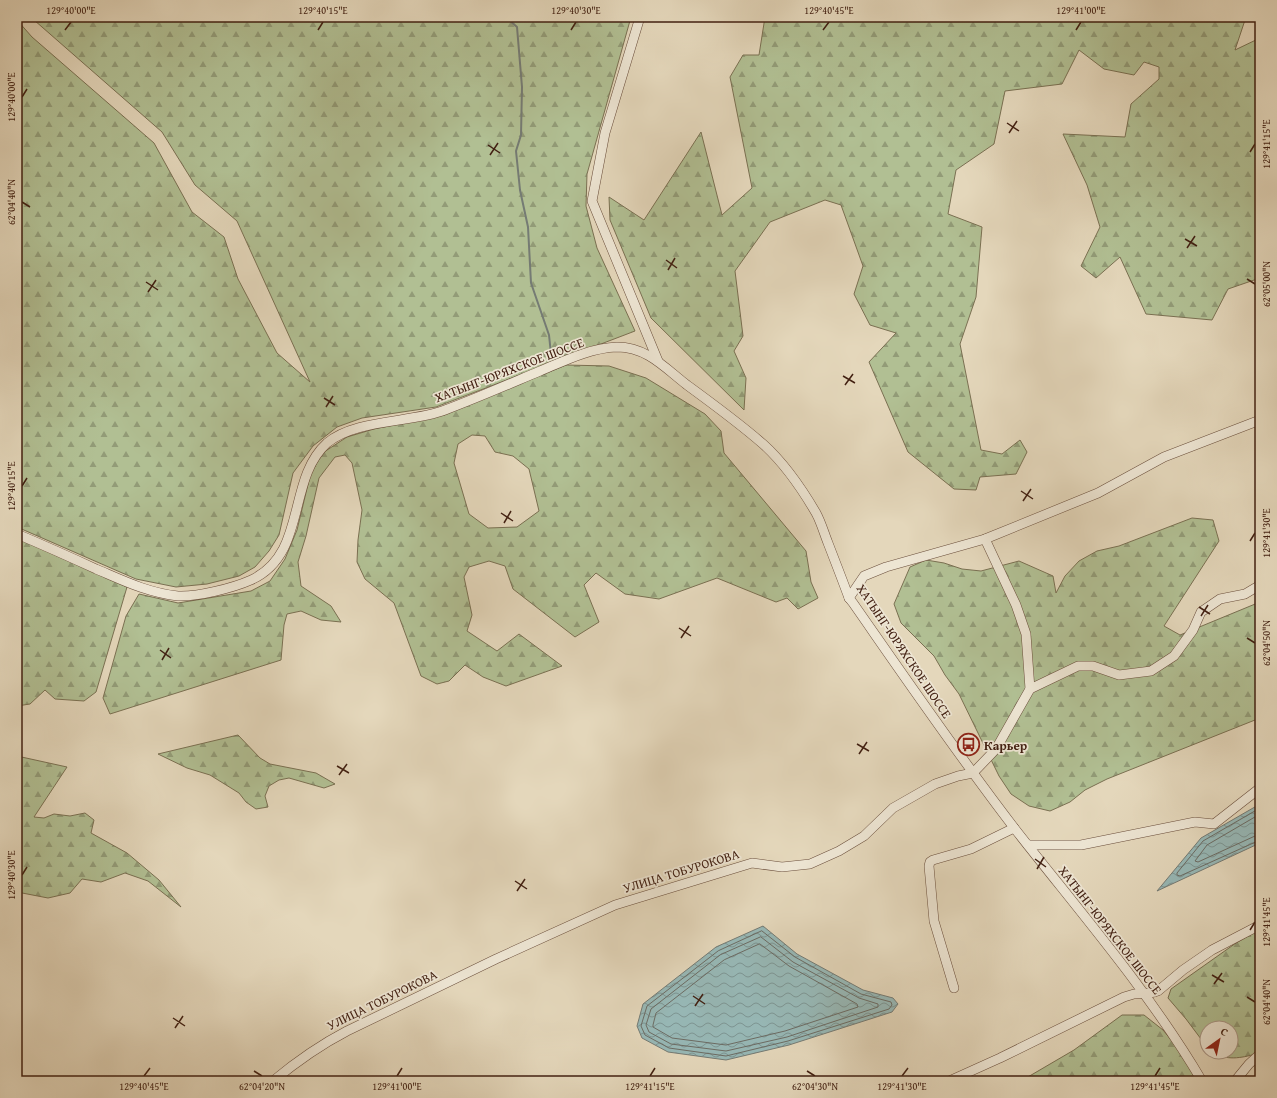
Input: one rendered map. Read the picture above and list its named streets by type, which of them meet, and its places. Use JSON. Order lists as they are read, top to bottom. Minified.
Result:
{"streets":{"street":["ХАТЫНГ-ЮРЯХСКОЕ ШОССЕ","УЛИЦА ТОБУРОКОВА"]},"crossings":[["ХАТЫНГ-ЮРЯХСКОЕ ШОССЕ","УЛИЦА ТОБУРОКОВА"]],"places":{"bus stop":["Карьер"]},"north":"top right","coordinates":["129°40'00\"E","129°40'15\"E","129°40'30\"E","129°40'45\"E","129°41'00\"E","129°41'15\"E","62°04'40\"N","62°05'00\"N","129°41'30\"E","62°04'50\"N","129°41'45\"E","62°04'20\"N","62°04'30\"N"]}
